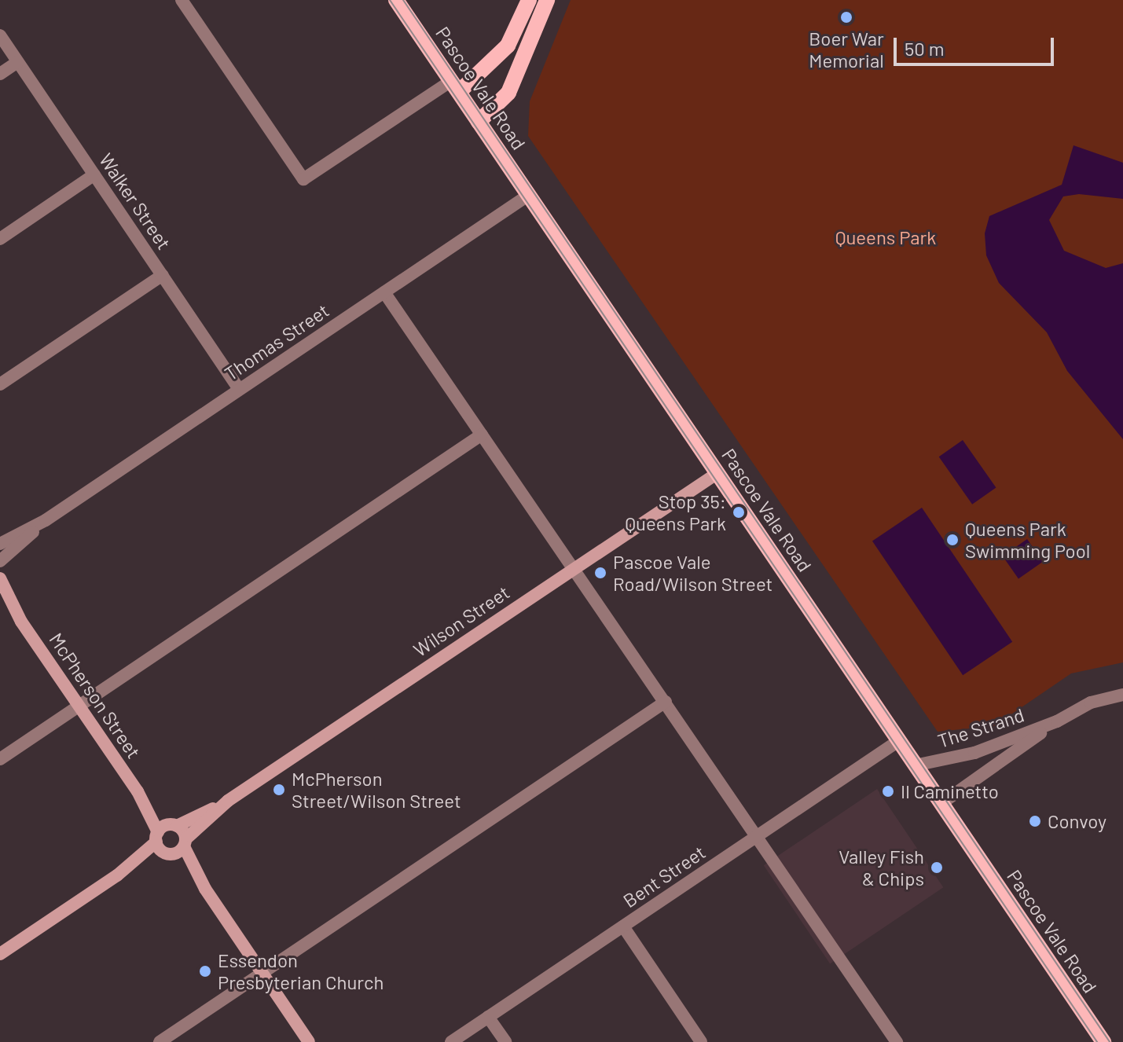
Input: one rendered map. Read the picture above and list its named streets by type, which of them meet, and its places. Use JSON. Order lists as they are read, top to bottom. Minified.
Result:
{"streets":{"main road":["Pascoe Vale Road"],"street":["Walker Street","Thomas Street","Wilson Street","McPherson Street","The Strand","Bent Street"]},"crossings":[["Pascoe Vale Road","Thomas Street"],["Pascoe Vale Road","Wilson Street"],["Pascoe Vale Road","The Strand"],["Pascoe Vale Road","Bent Street"],["Walker Street","Thomas Street"],["Wilson Street","McPherson Street"]],"parks":["Queens Park"],"places":["Boer War Memorial","Stop 35: Queens Park","Queens Park Swimming Pool","Pascoe Vale Road/Wilson Street","McPherson Street/Wilson Street","Il Caminetto","Convoy","Valley Fish & Chips","Essendon Presbyterian Church"],"scale_bar":"50 m"}
